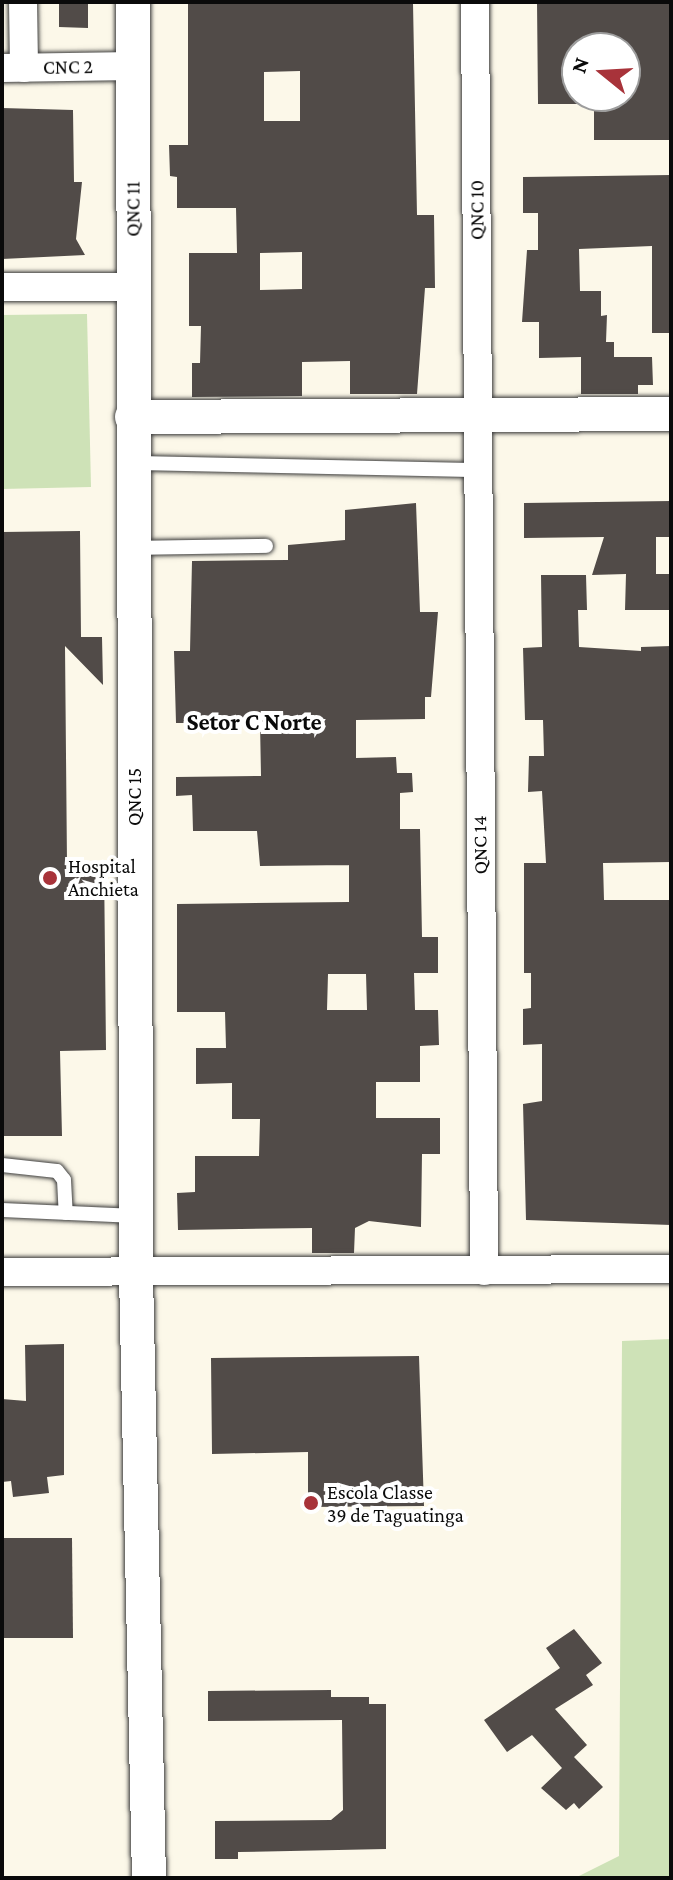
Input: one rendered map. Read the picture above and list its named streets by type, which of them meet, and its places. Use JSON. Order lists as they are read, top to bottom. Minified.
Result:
{"streets":{"street":["CNC 2","QNC 11","QNC 10","QNC 15","QNC 14"]},"crossings":[["CNC 2","QNC 11"],["QNC 11","QNC 15"],["QNC 10","QNC 14"]],"districts":["Setor C Norte"],"places":["Hospital Anchieta","Escola Classe 39 de Taguatinga"],"north":"left"}
